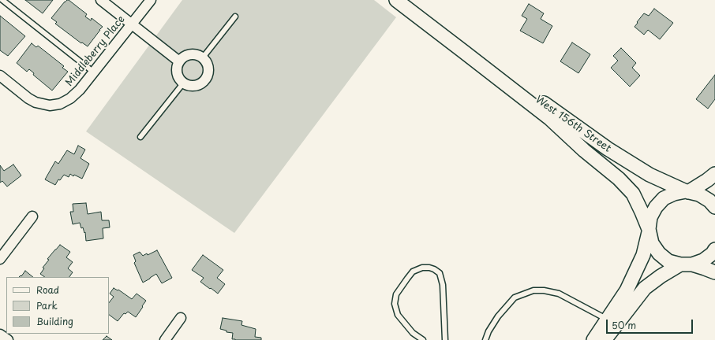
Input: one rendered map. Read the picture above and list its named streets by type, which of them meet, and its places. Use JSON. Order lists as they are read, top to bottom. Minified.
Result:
{"streets":{"street":["Middleberry Place","West 156th Street"]},"legend":["Road","Park","Building"],"scale_bar":"50 m"}
